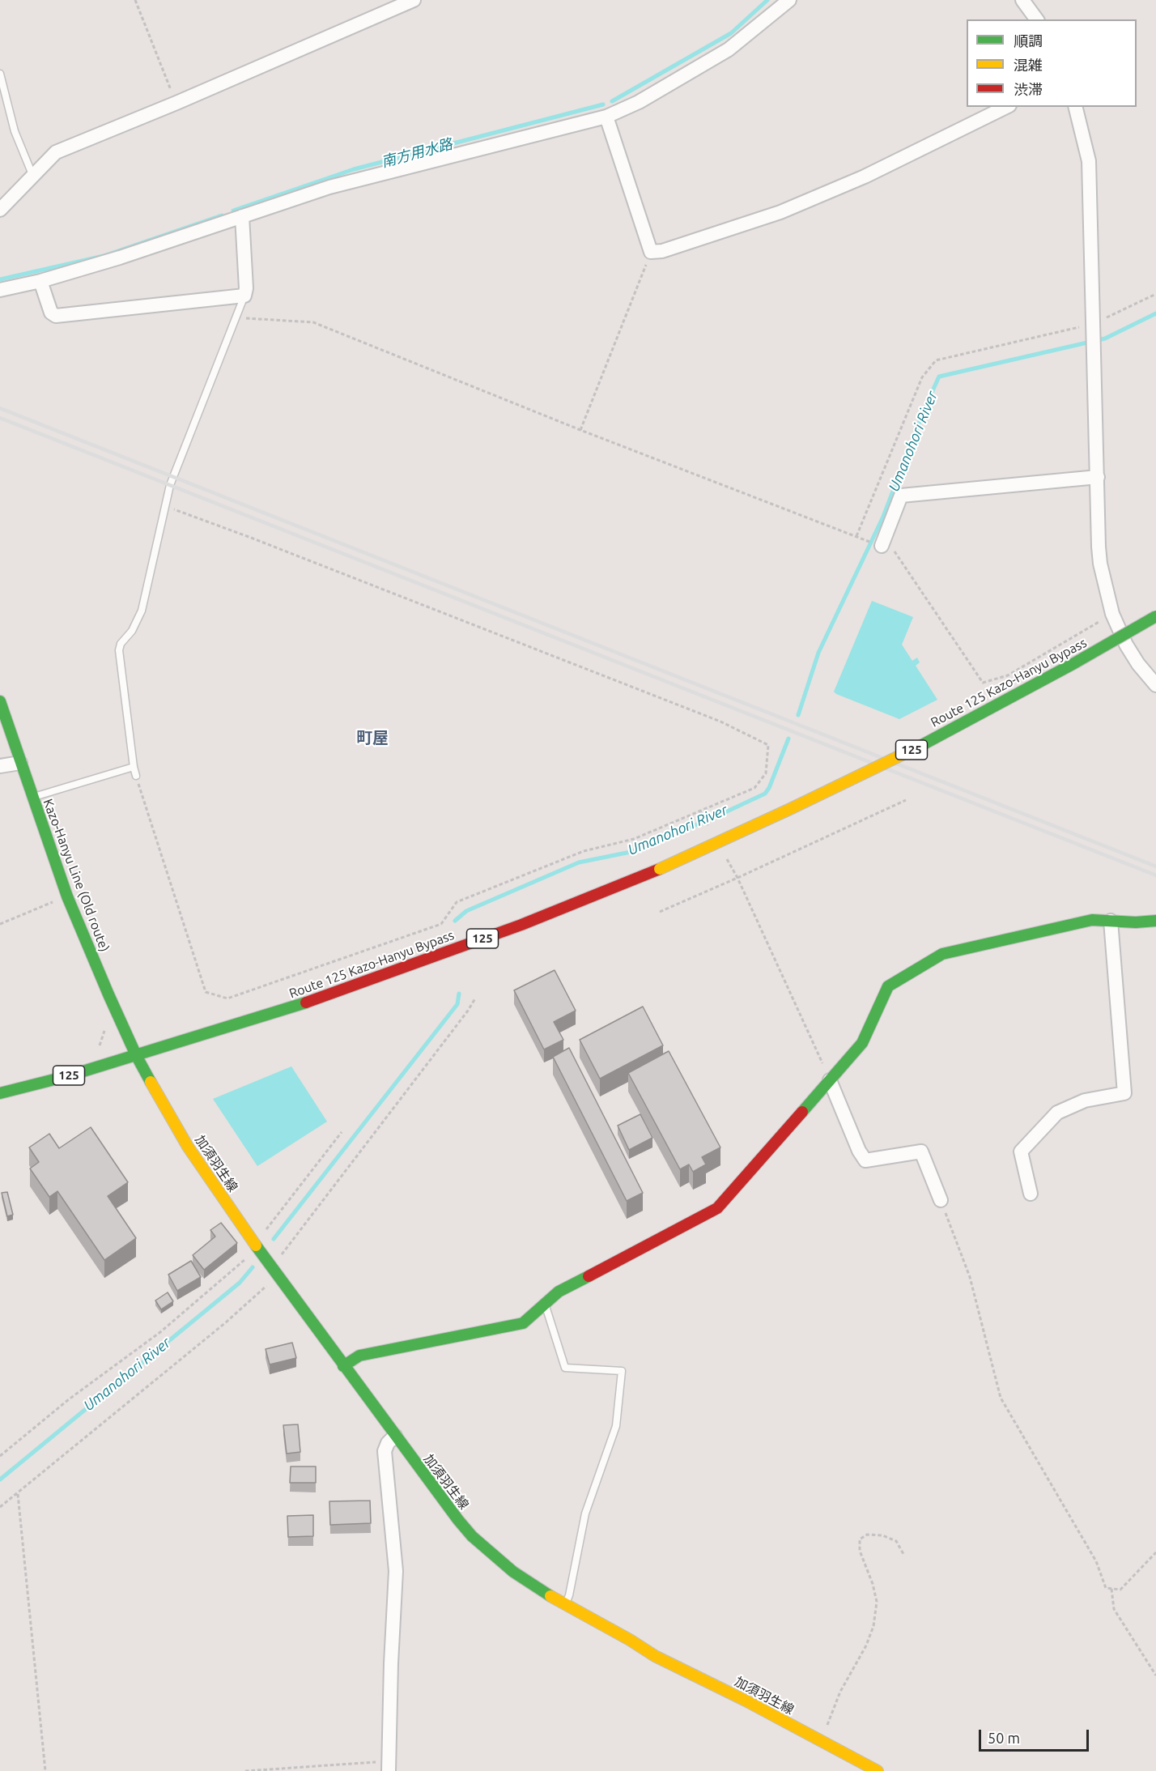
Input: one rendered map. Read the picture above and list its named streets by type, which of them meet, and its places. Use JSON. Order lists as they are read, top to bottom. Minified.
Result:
{"streets":{"main road":["Route 125 Kazo-Hanyu Bypass","125","Kazo-Hanyu Line (Old route)","加須羽生線"]},"crossings":[["Route 125 Kazo-Hanyu Bypass","Kazo-Hanyu Line (Old route)"],["Route 125 Kazo-Hanyu Bypass","加須羽生線"],["Kazo-Hanyu Line (Old route)","加須羽生線"]],"districts":["町屋"],"water":["南方用水路","Umanohori River"],"legend":["順調","混雑","渋滞"],"scale_bar":"50 m"}
